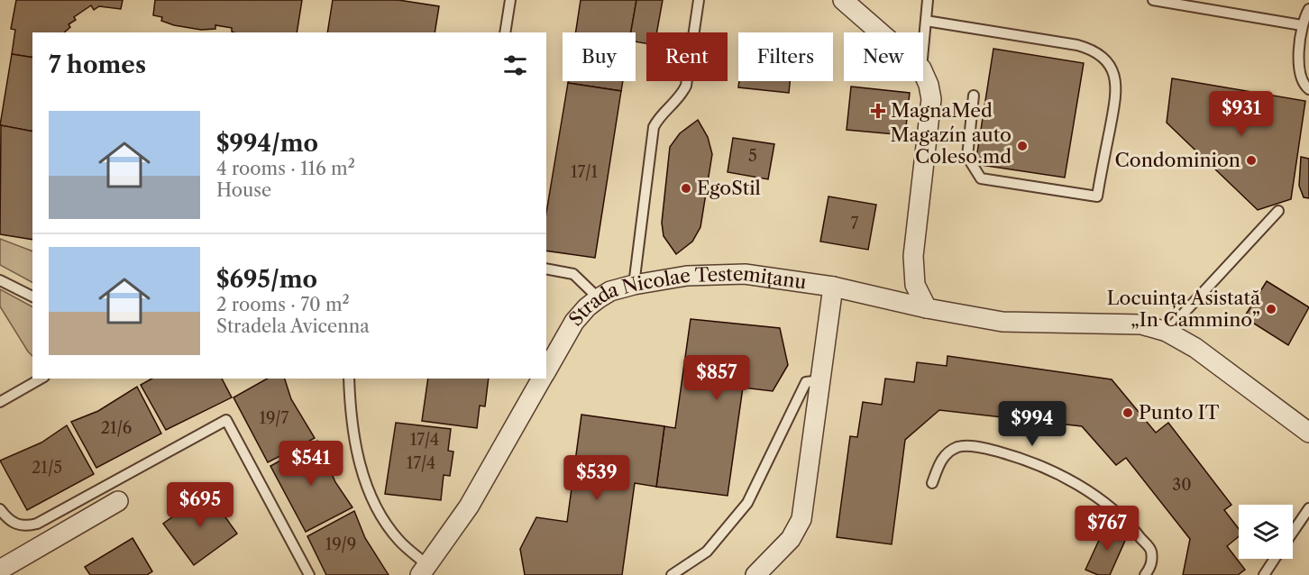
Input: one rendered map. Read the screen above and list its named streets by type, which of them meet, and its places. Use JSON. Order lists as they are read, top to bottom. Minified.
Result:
{"streets":{"street":["Strada Nicolae Testemițanu"]},"places":{"health":["MagnaMed"],"other":["Magazín auto Coleso.md","Condominion","EgoStil","Locuința Asistată „In Cammino”","Punto IT"]},"house_numbers":["5","17/1","7","19/7","21/6","17/4","17/4","21/5","30","19/9"],"page":{"chip":["Buy","Rent","Filters","New"],"heading":"7 homes","price":["$931","$857","$994","$541","$539","$695","$767"],"list":[{"name":"$994/mo","note":"4 rooms · 116 m² · House"},{"name":"$695/mo","note":"2 rooms · 70 m² · Stradela Avicenna"}]}}
